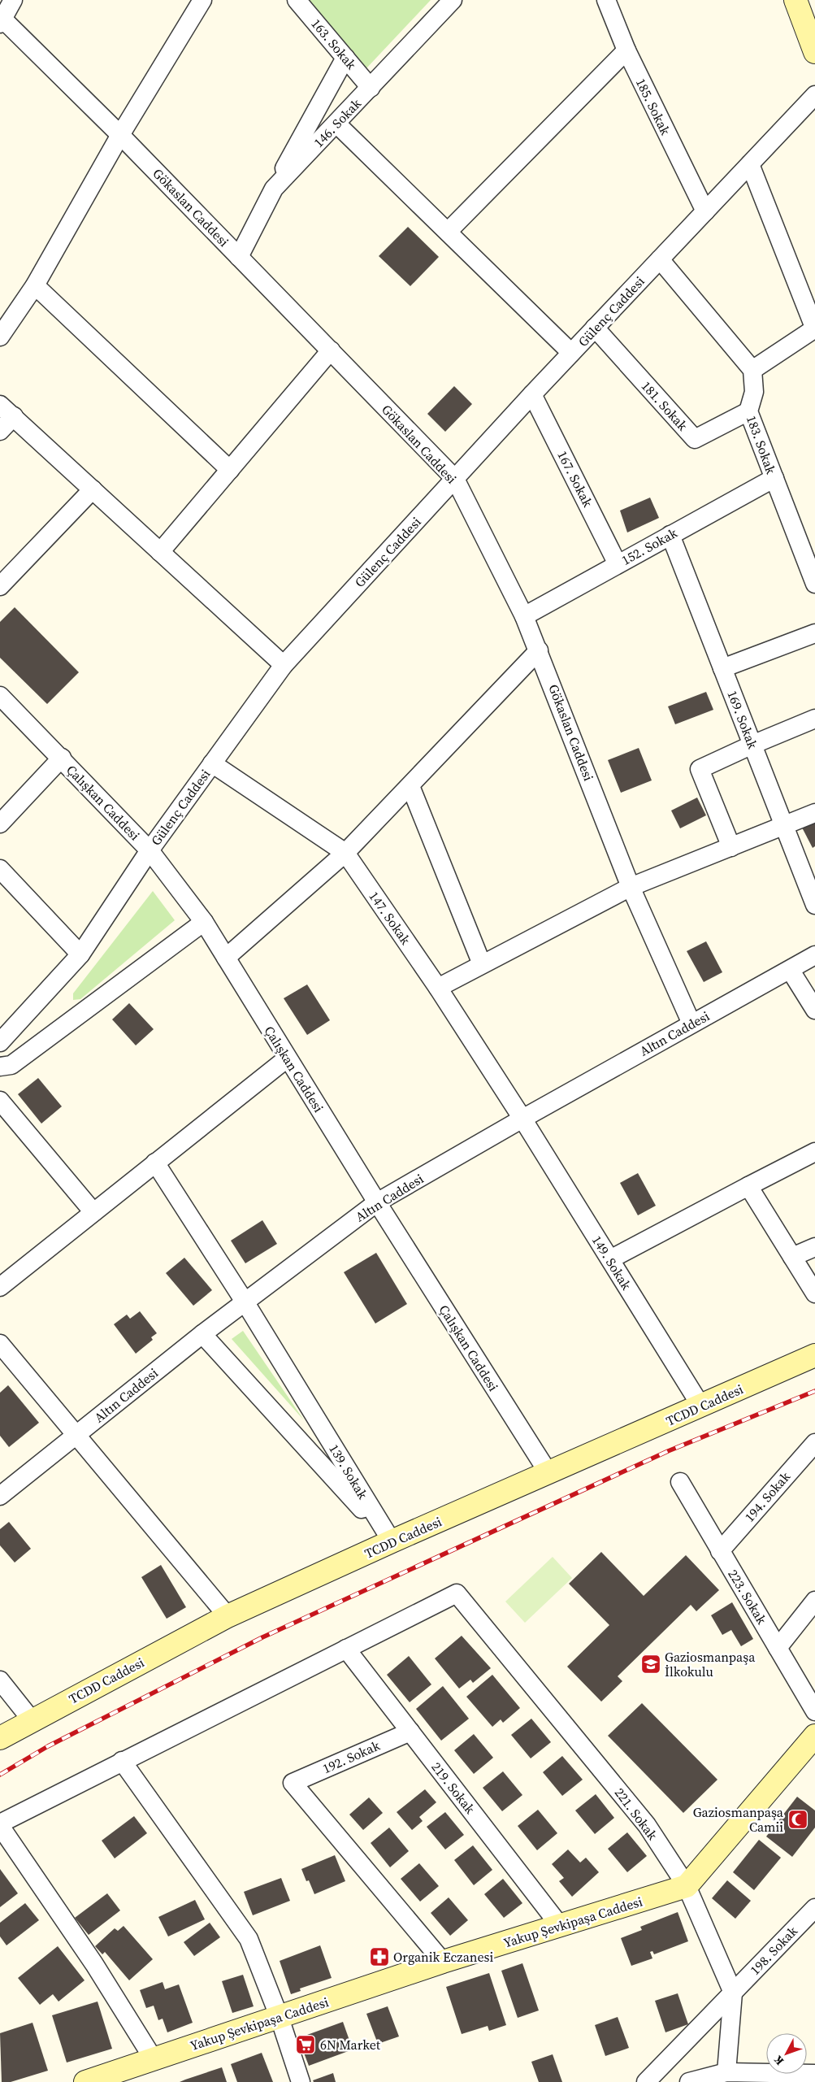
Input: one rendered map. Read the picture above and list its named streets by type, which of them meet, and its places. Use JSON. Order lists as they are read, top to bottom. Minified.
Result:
{"streets":{"main road":["TCDD Caddesi","Yakup Şevkipaşa Caddesi"],"street":["163. Sokak","185. Sokak","146. Sokak","Gökaslan Caddesi","Gülenç Caddesi","181. Sokak","183. Sokak","167. Sokak","152. Sokak","169. Sokak","Çalışkan Caddesi","147. Sokak","Altın Caddesi","149. Sokak","139. Sokak","194. Sokak","223. Sokak","192. Sokak","219. Sokak","221. Sokak","198. Sokak"]},"crossings":[["163. Sokak","146. Sokak"],["185. Sokak","Gülenç Caddesi"],["146. Sokak","Gökaslan Caddesi"],["Gökaslan Caddesi","Gülenç Caddesi"],["Gökaslan Caddesi","152. Sokak"],["Gökaslan Caddesi","Altın Caddesi"],["Gülenç Caddesi","181. Sokak"],["Gülenç Caddesi","167. Sokak"],["Gülenç Caddesi","Çalışkan Caddesi"],["Gülenç Caddesi","147. Sokak"],["181. Sokak","183. Sokak"],["183. Sokak","152. Sokak"],["167. Sokak","152. Sokak"],["152. Sokak","169. Sokak"],["Çalışkan Caddesi","Altın Caddesi"],["Çalışkan Caddesi","TCDD Caddesi"],["147. Sokak","Altın Caddesi"],["147. Sokak","149. Sokak"],["Altın Caddesi","149. Sokak"],["Altın Caddesi","139. Sokak"],["149. Sokak","TCDD Caddesi"],["TCDD Caddesi","139. Sokak"],["194. Sokak","223. Sokak"],["192. Sokak","219. Sokak"],["192. Sokak","Yakup Şevkipaşa Caddesi"],["219. Sokak","221. Sokak"],["219. Sokak","Yakup Şevkipaşa Caddesi"],["221. Sokak","Yakup Şevkipaşa Caddesi"],["221. Sokak","198. Sokak"]],"places":{"school or university":["Gaziosmanpaşa İlkokulu"],"mosque":["Gaziosmanpaşa Camii"],"pharmacy":["Organik Eczanesi"],"supermarket":["6N Market"]},"north":"bottom left"}
